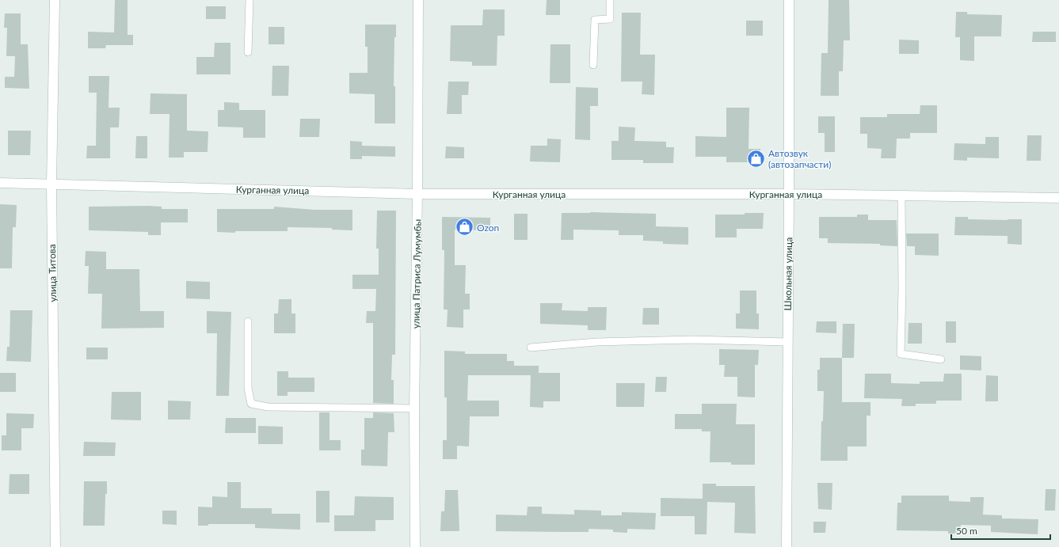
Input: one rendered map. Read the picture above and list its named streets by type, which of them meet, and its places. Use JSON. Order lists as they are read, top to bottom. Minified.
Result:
{"streets":{"street":["Курганная улица","улица Титова","улица Патриса Лумумбы","Школьная улица"]},"crossings":[["Курганная улица","улица Титова"],["Курганная улица","улица Патриса Лумумбы"],["Курганная улица","Школьная улица"]],"places":{"shop":["Автозвук (автозапчасти)","Ozon"]},"scale_bar":"50 m"}
